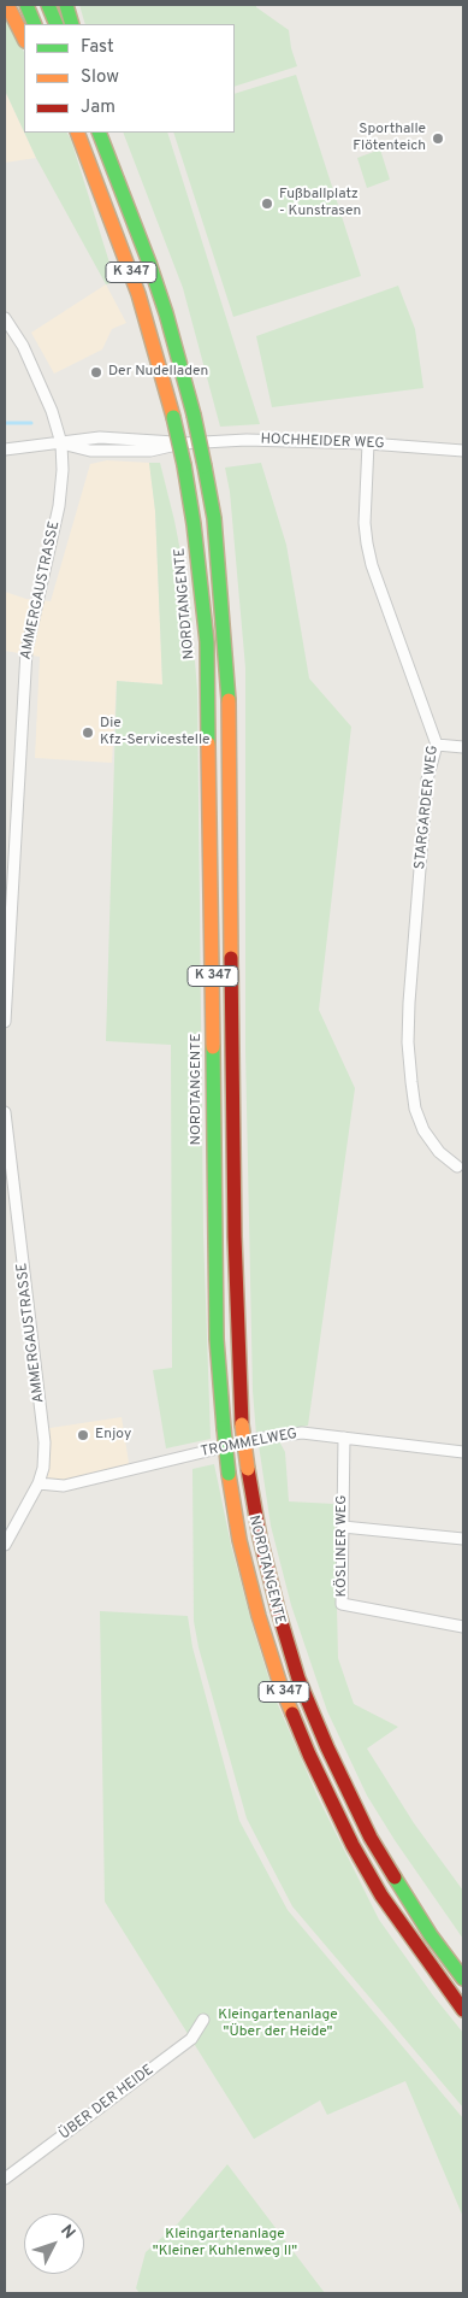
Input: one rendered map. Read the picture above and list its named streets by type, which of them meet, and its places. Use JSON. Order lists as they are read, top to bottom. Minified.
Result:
{"streets":{"highway":["K 347","NORDTANGENTE"],"street":["HOCHHEIDER WEG","AMMERGAUSTRASSE","STARGARDER WEG","TROMMELWEG","KÖSLINER WEG","ÜBER DER HEIDE"]},"crossings":[["HOCHHEIDER WEG","AMMERGAUSTRASSE"],["HOCHHEIDER WEG","STARGARDER WEG"],["AMMERGAUSTRASSE","TROMMELWEG"],["TROMMELWEG","KÖSLINER WEG"]],"parks":["Kleingartenanlage \"Über der Heide\"","Kleingartenanlage \"Kleiner Kuhlenweg II\""],"places":["Sporthalle Flötenteich","Fußballplatz - Kunstrasen","Der Nudelladen","Die Kfz-Servicestelle","Enjoy"],"legend":["Fast","Slow","Jam"],"north":"top right"}
